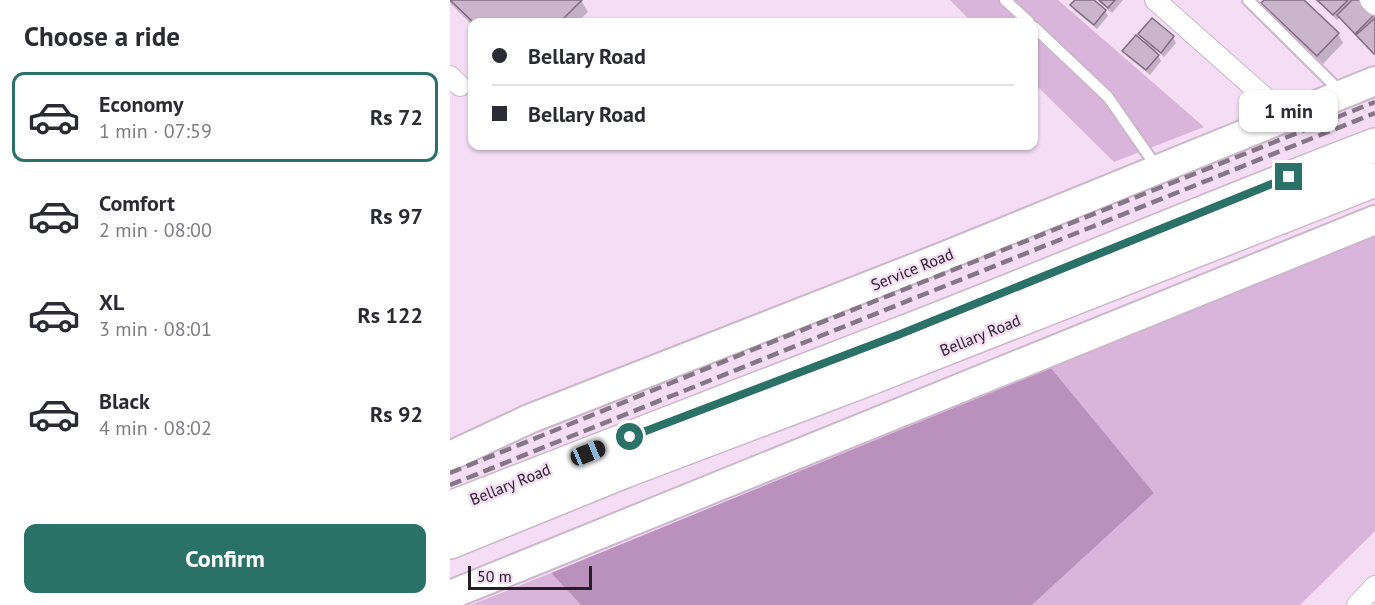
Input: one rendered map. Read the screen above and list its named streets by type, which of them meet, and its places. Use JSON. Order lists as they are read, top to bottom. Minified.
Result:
{"streets":{"highway":["Bellary Road"],"main road":["Service Road"]},"scale_bar":"50 m","page":{"heading":"Choose a ride","banner":["Bellary Road","Bellary Road"],"list":[{"name":"Economy","note":"1 min · 07:59","value":"Rs 72"},{"name":"Comfort","note":"2 min · 08:00","value":"Rs 97"},{"name":"XL","note":"3 min · 08:01","value":"Rs 122"},{"name":"Black","note":"4 min · 08:02","value":"Rs 92"}],"bubble":"1 min","buttons":"Confirm","scale":"50 m"}}
